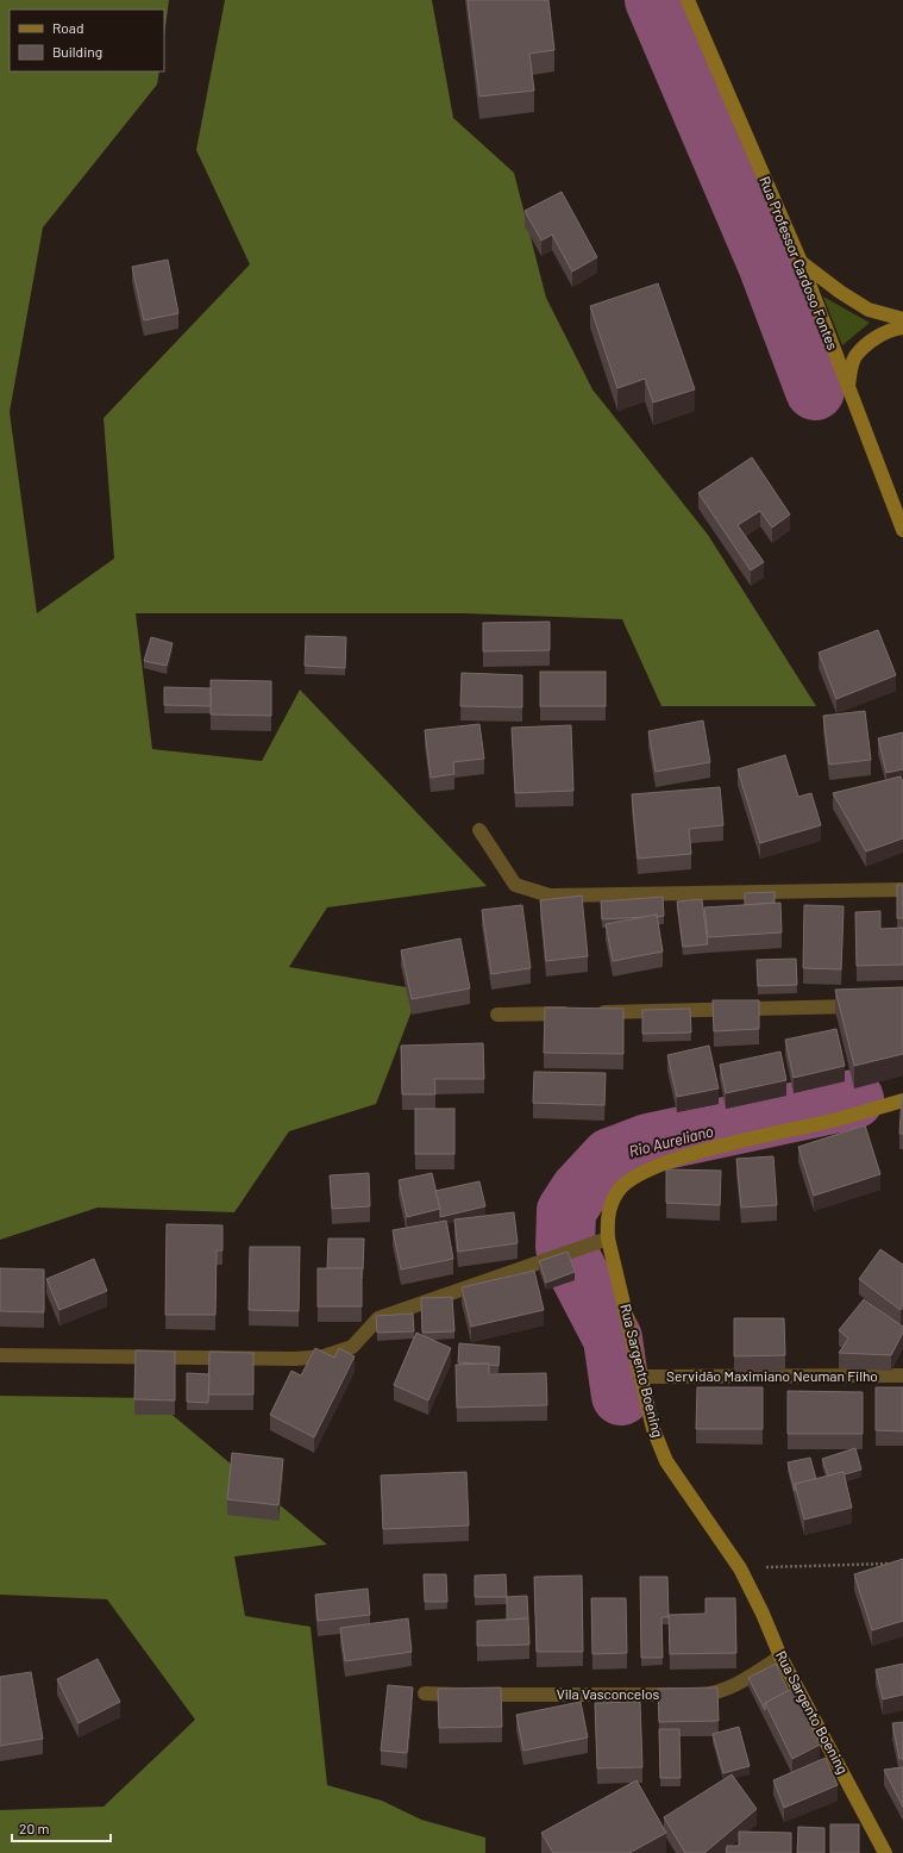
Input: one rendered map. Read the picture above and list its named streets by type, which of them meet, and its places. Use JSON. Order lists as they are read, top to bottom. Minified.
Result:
{"streets":{"street":["Rua Professor Cardoso Fontes","Rua Sargento Boening","Servidão Maximiano Neuman Filho","Vila Vasconcelos"]},"crossings":[["Rua Sargento Boening","Servidão Maximiano Neuman Filho"],["Rua Sargento Boening","Vila Vasconcelos"]],"water":["Rio Aureliano"],"legend":["Road","Building"],"scale_bar":"20 m"}
